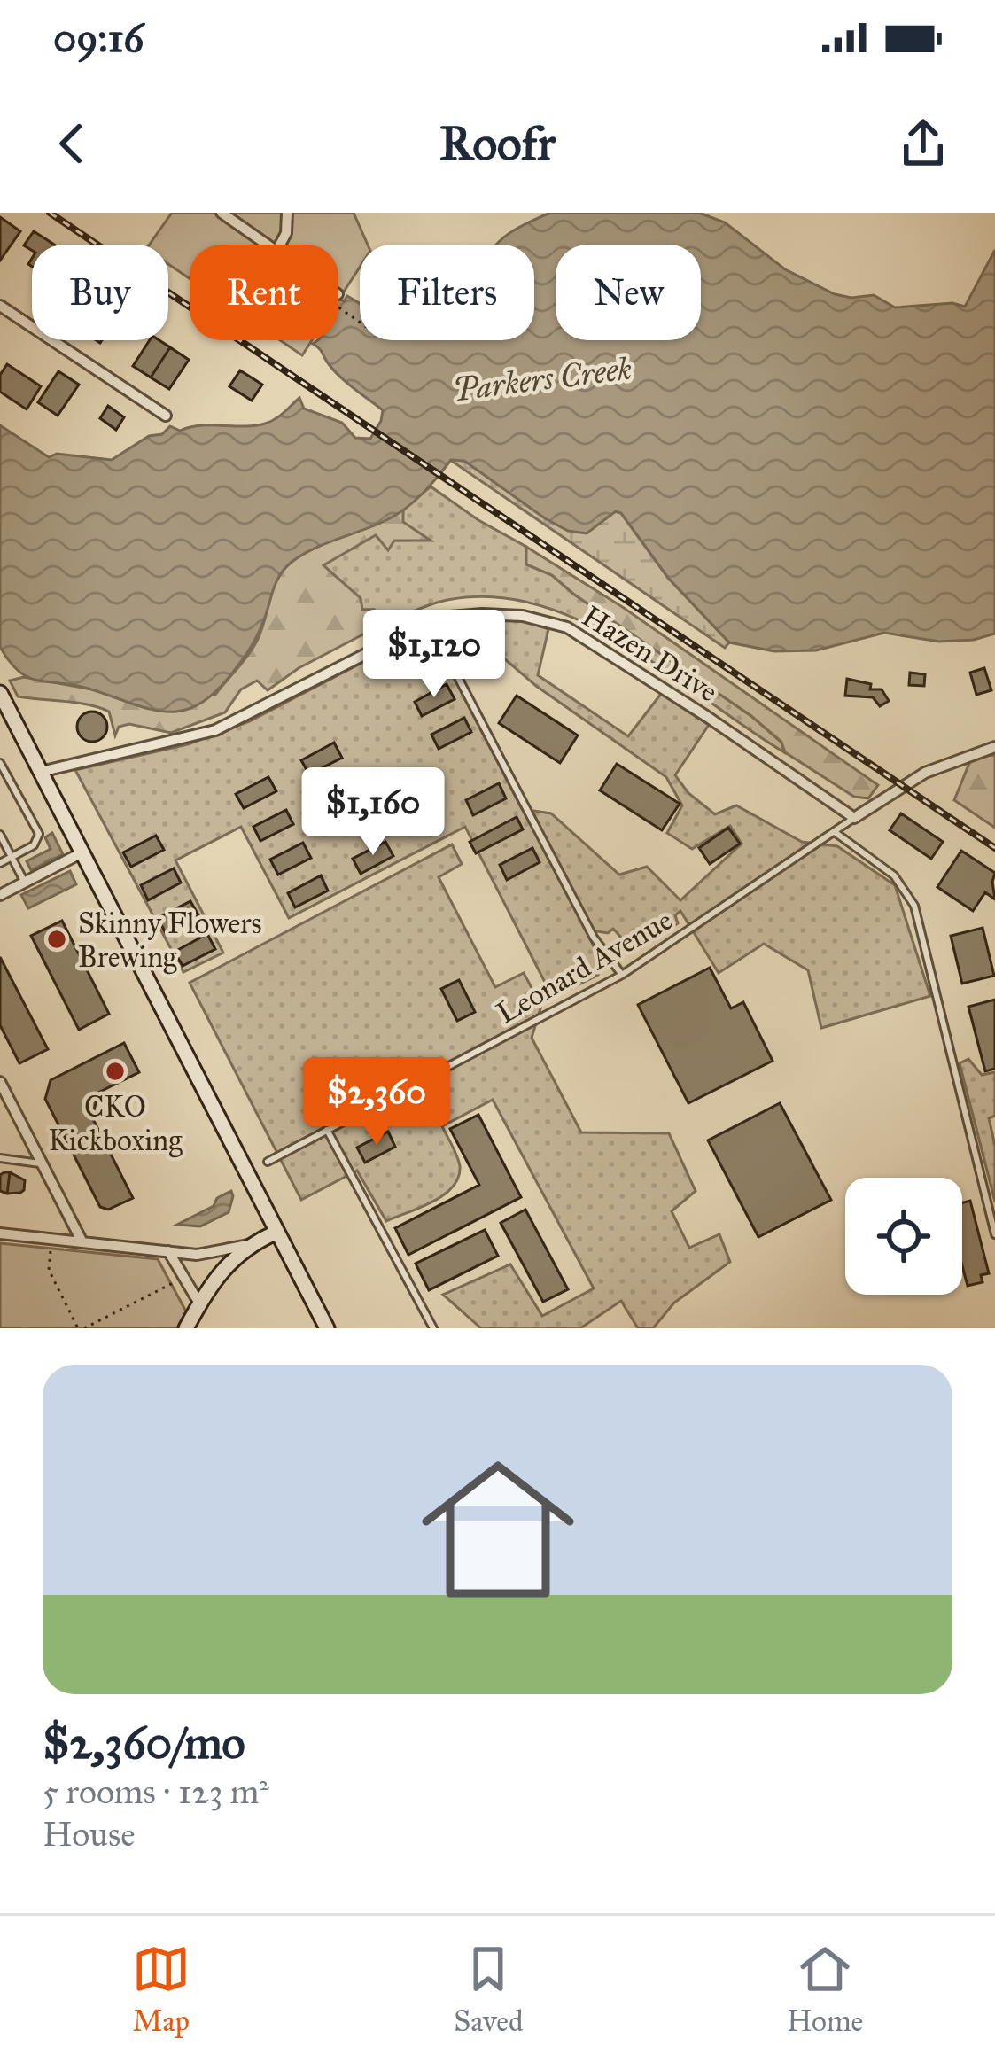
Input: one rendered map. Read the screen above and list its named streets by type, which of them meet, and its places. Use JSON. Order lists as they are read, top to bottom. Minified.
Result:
{"streets":{"street":["Hazen Drive"],"lane":["Leonard Avenue"]},"crossings":[["Hazen Drive","Leonard Avenue"]],"water":["Parkers Creek"],"places":["Skinny Flowers Brewing","CKO Kickboxing"],"page":{"status":"09:16","header":"Roofr","chip":["Buy","Rent","Filters","New"],"price":["$1,120","$1,160","$2,360"],"list":[{"name":"$2,360/mo","note":"5 rooms · 123 m² · House"}],"tabs":["Map","Saved","Home"]}}
